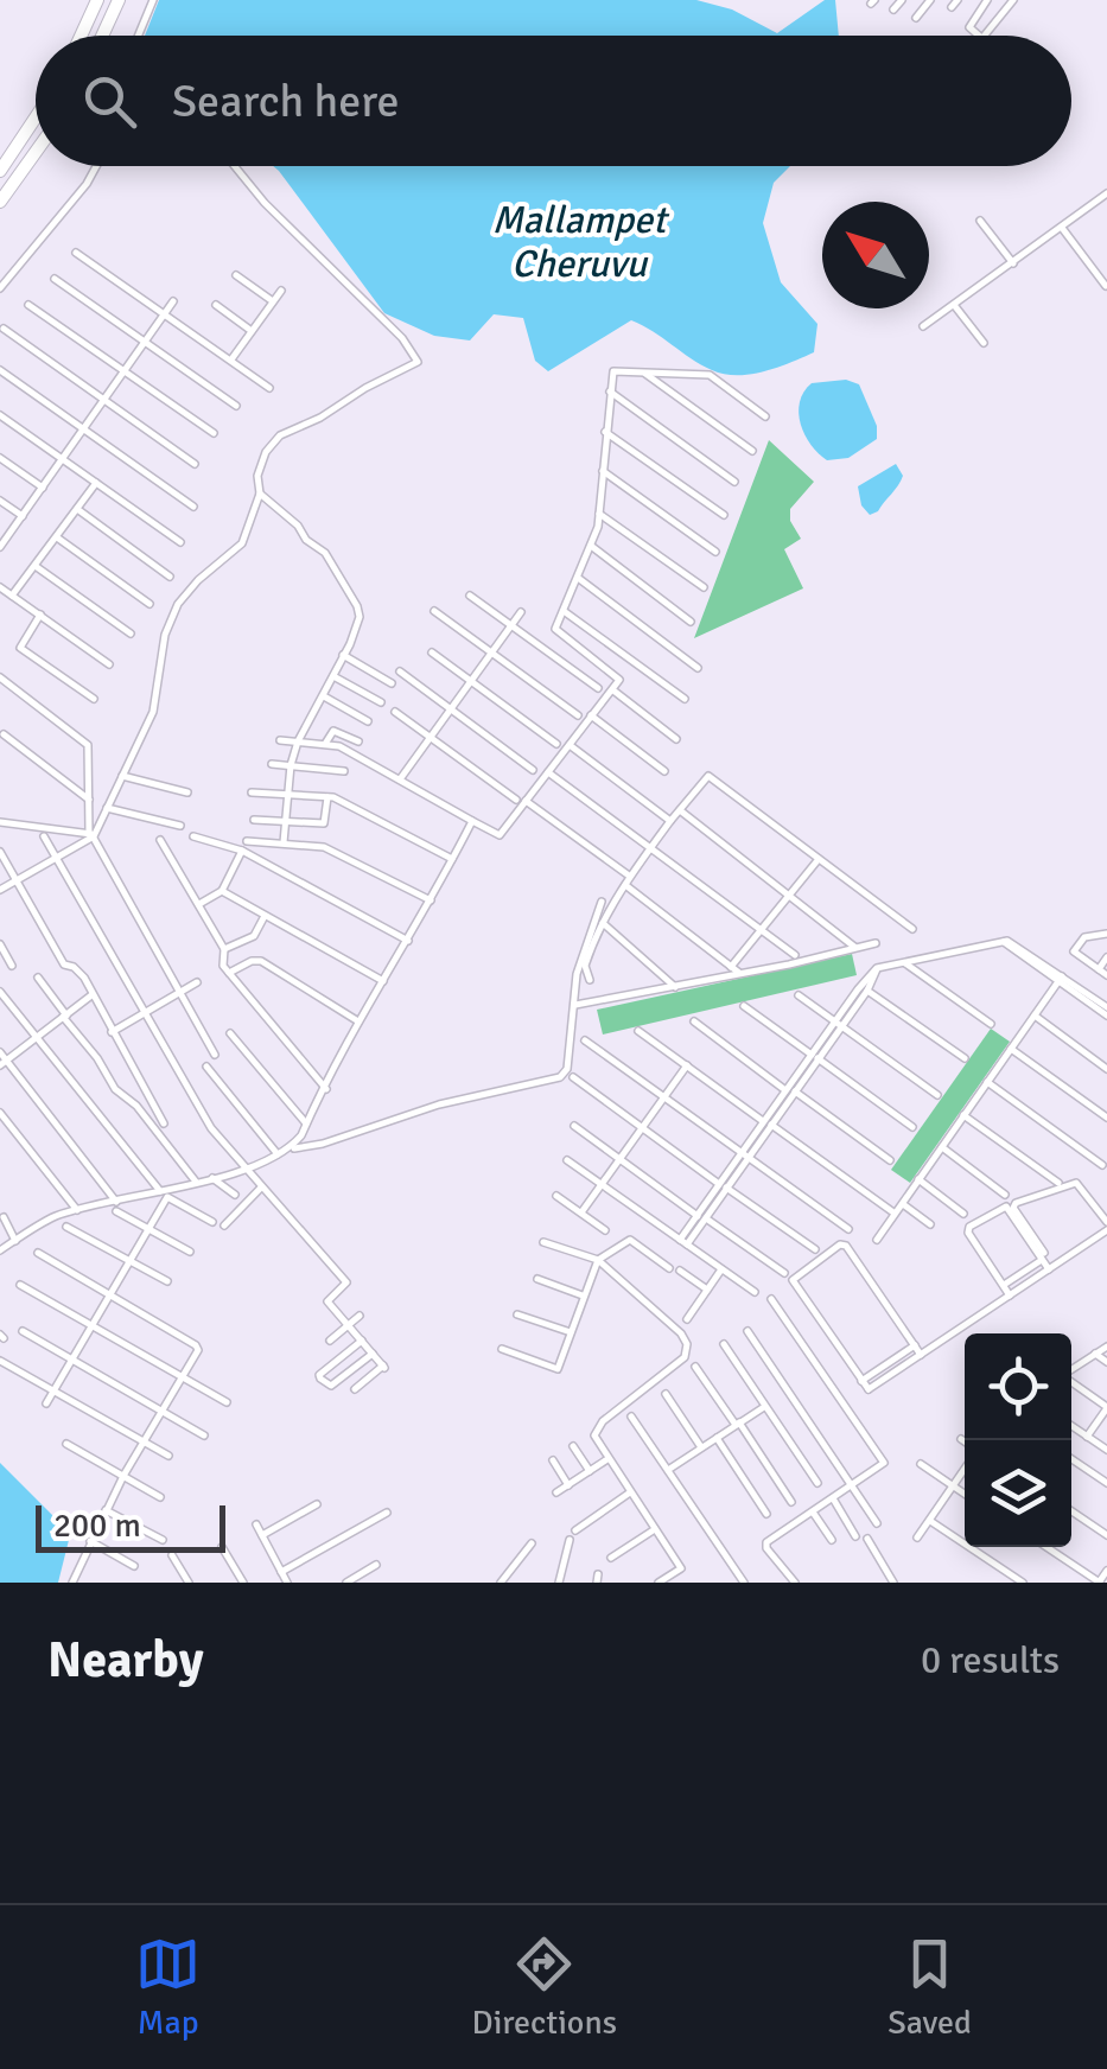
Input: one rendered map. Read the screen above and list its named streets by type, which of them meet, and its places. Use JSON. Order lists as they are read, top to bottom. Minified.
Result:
{"water":["Mallampet Cheruvu"],"scale_bar":"200 m","north":"top left","page":{"search":"Search here","scale":"200 m","heading":["Nearby","0 results"],"nav":["Map","Directions","Saved"]}}
